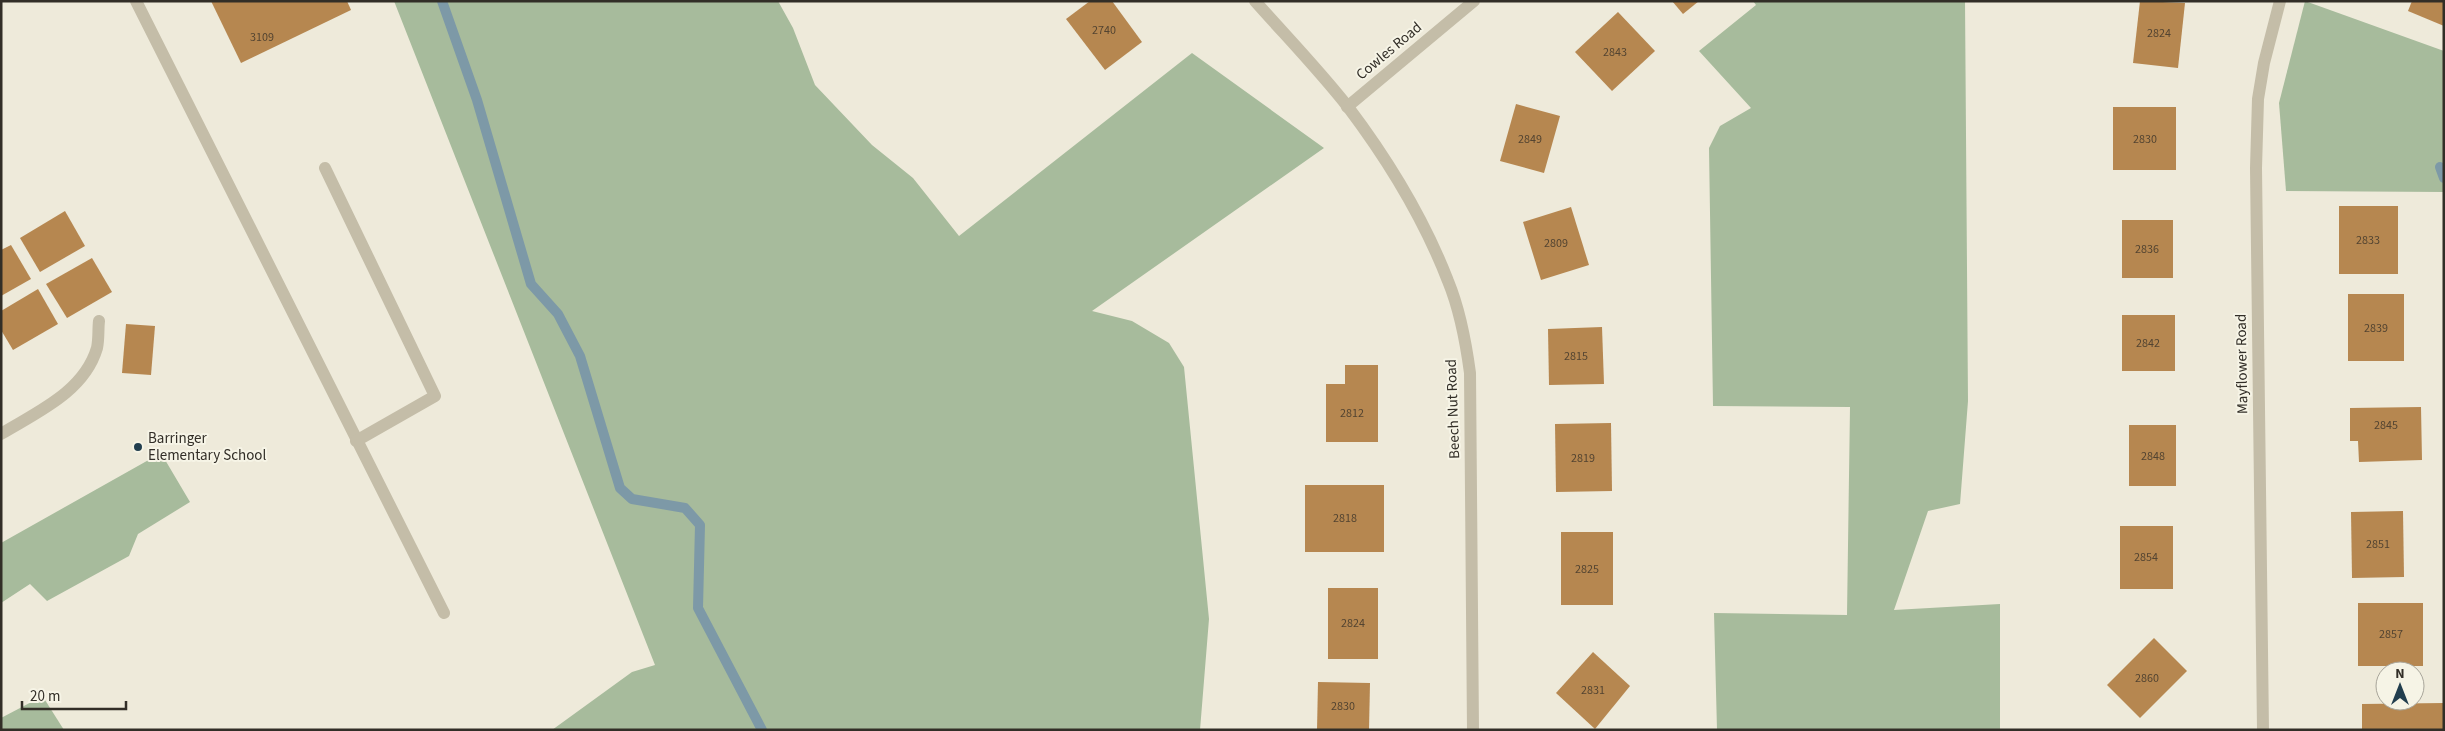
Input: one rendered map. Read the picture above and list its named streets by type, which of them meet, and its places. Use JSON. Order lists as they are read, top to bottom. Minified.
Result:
{"streets":{"street":["Cowles Road","Mayflower Road","Beech Nut Road"]},"crossings":[["Cowles Road","Beech Nut Road"]],"places":["Barringer Elementary School"],"house_numbers":["2740","2824","3109","2843","2849","2830","2833","2809","2836","2839","2842","2815","2812","2845","2848","2819","2818","2851","2854","2825","2824","2857","2860","2831","2830"],"scale_bar":"20 m","north":"top"}
